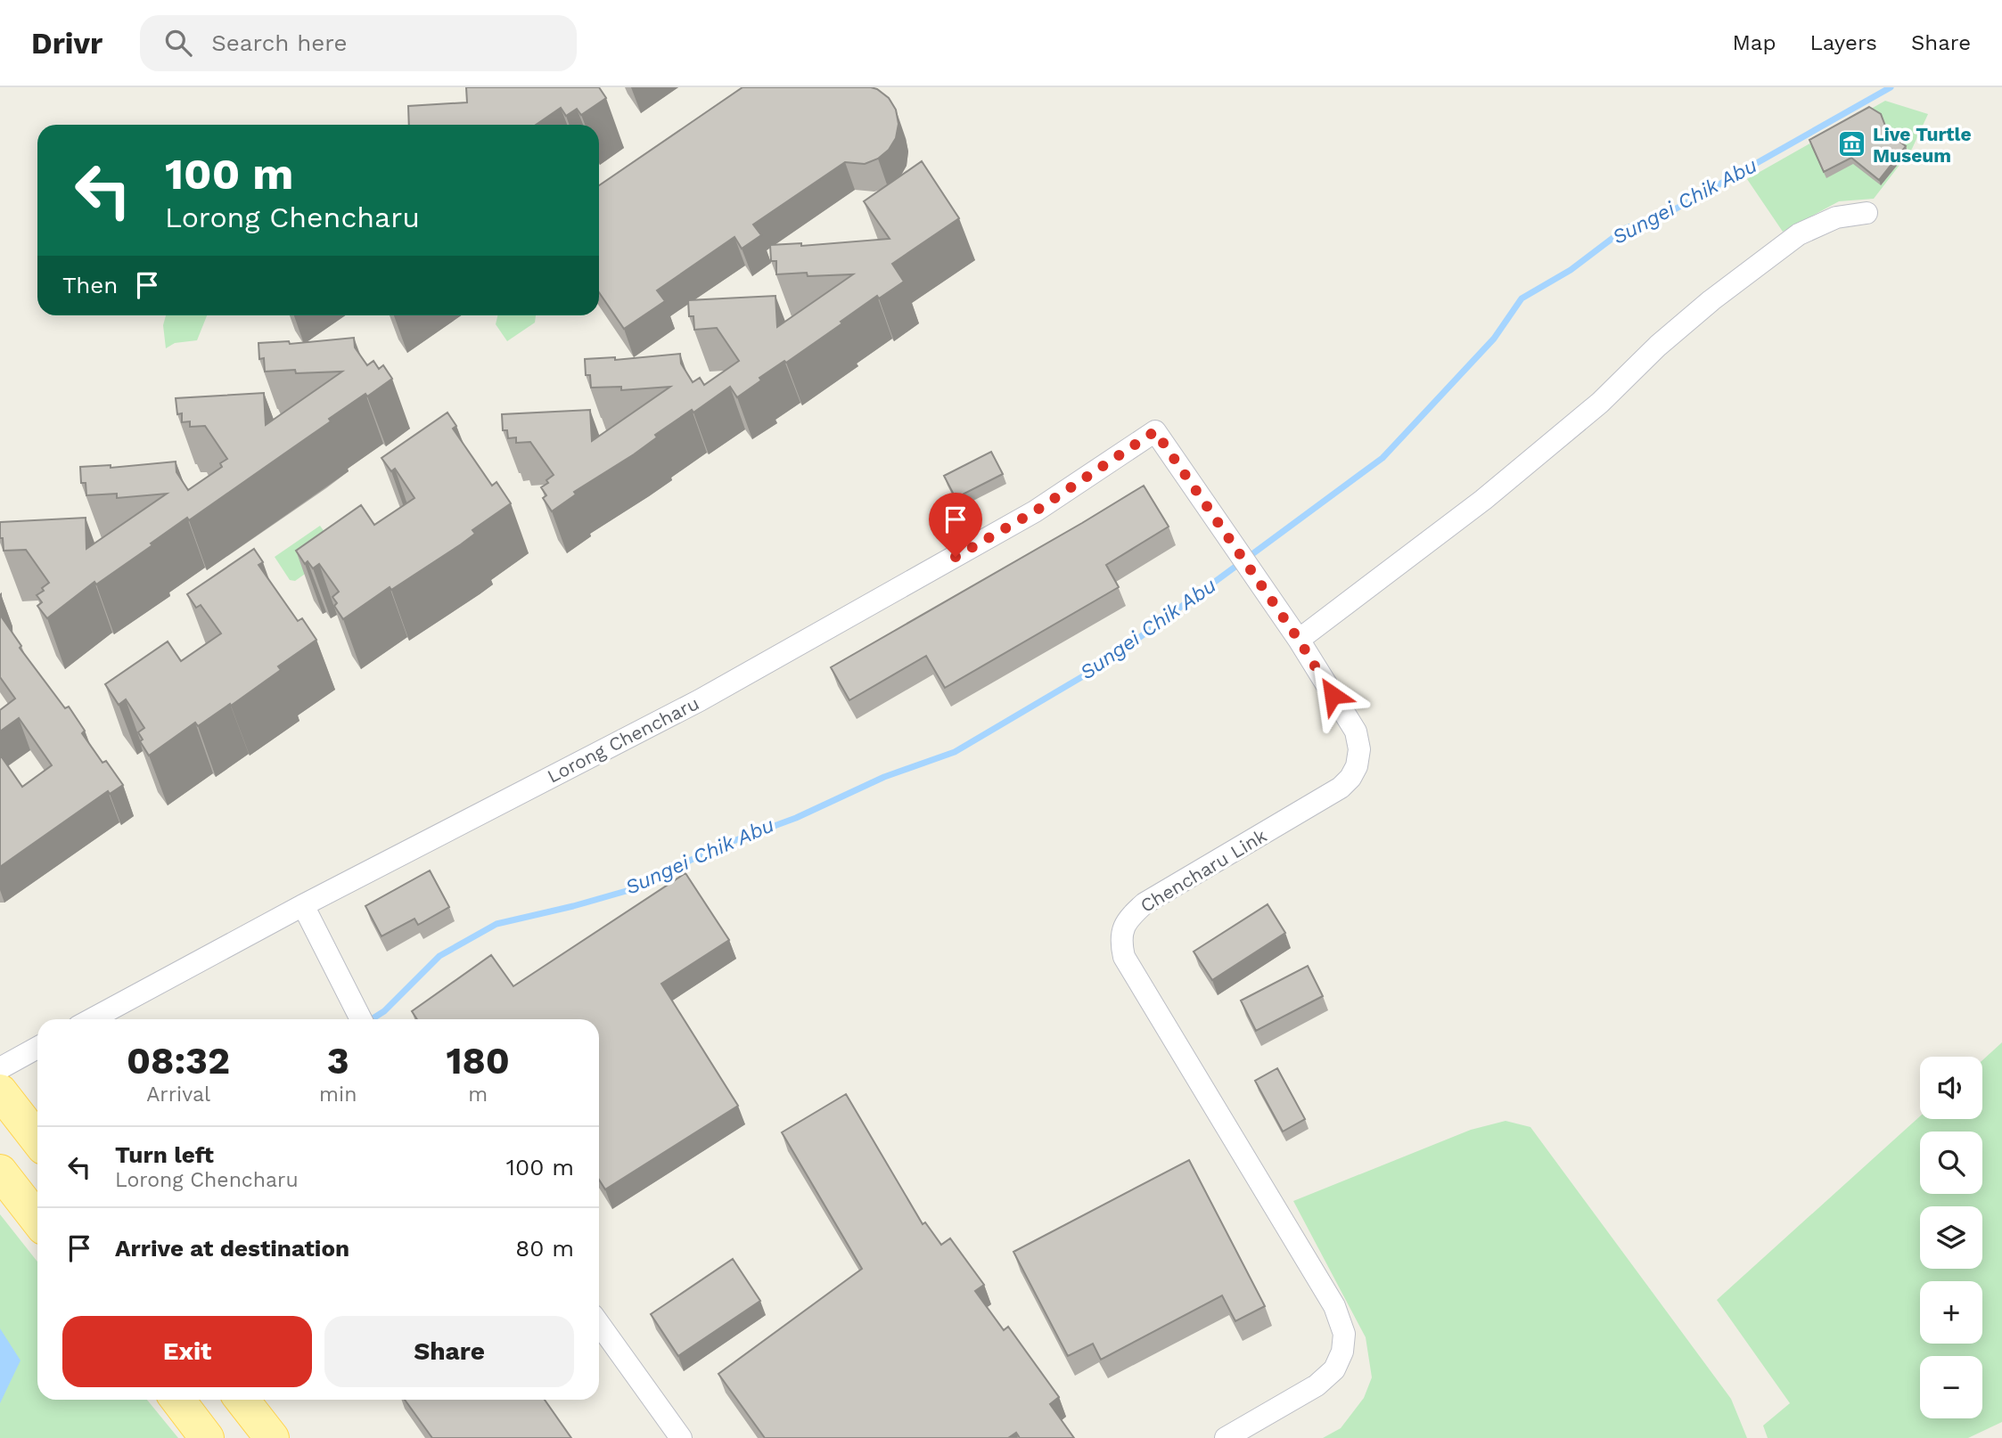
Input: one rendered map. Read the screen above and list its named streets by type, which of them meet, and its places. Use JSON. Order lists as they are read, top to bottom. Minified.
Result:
{"streets":{"street":["Lorong Chencharu","Chencharu Link"]},"crossings":[["Lorong Chencharu","Chencharu Link"]],"water":["Sungei Chik Abu"],"places":{"museum":["Live Turtle Museum"]},"page":{"header":"Drivr","search":"Search here","nav":["Map","Layers","Share"],"turn":["100 m","Lorong Chencharu"],"then":"Then","eta":["08:32","Arrival","3","min","180","m"],"map_buttons":["+","−"],"list":[{"name":"Turn left","note":"Lorong Chencharu","value":"100 m"},{"name":"Arrive at destination","value":"80 m"}],"buttons":["Exit","Share"]}}
